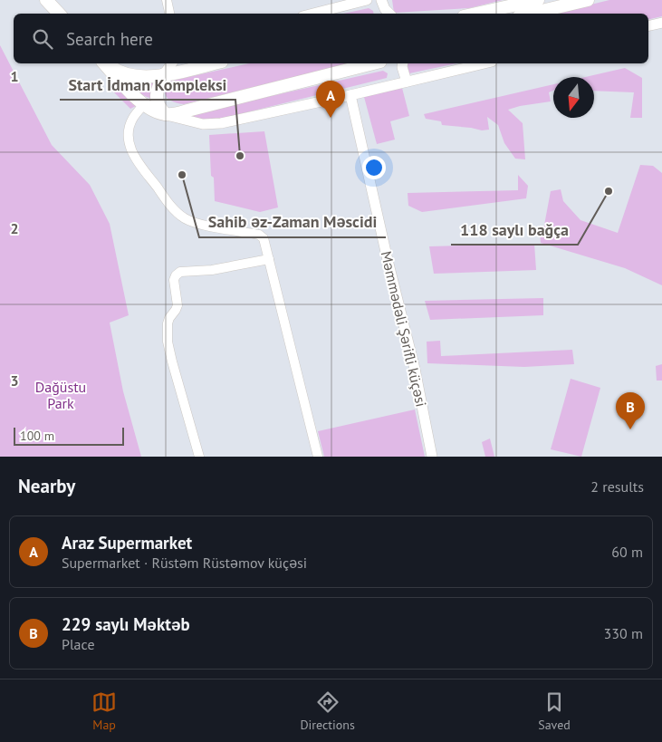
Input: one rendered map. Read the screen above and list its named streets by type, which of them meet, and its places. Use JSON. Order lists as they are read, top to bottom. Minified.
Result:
{"streets":{"street":["Məmmədəli Şərifli küçəsi"]},"parks":["Dağüstu Park"],"places":["Start İdman Kompleksi","Sahib əz-Zaman Məscidi","118 saylı bağça"],"scale_bar":"100 m","north":"bottom","page":{"search":"Search here","pins":["A","B"],"scale":"100 m","heading":["Nearby","2 results"],"list":[{"mark":"A","name":"Araz Supermarket","note":"Supermarket · Rüstəm Rüstəmov küçəsi","value":"60 m"},{"mark":"B","name":"229 saylı Məktəb","note":"Place","value":"330 m"}],"nav":["Map","Directions","Saved"]},"grid":{"rows":["1","2","3"]}}
